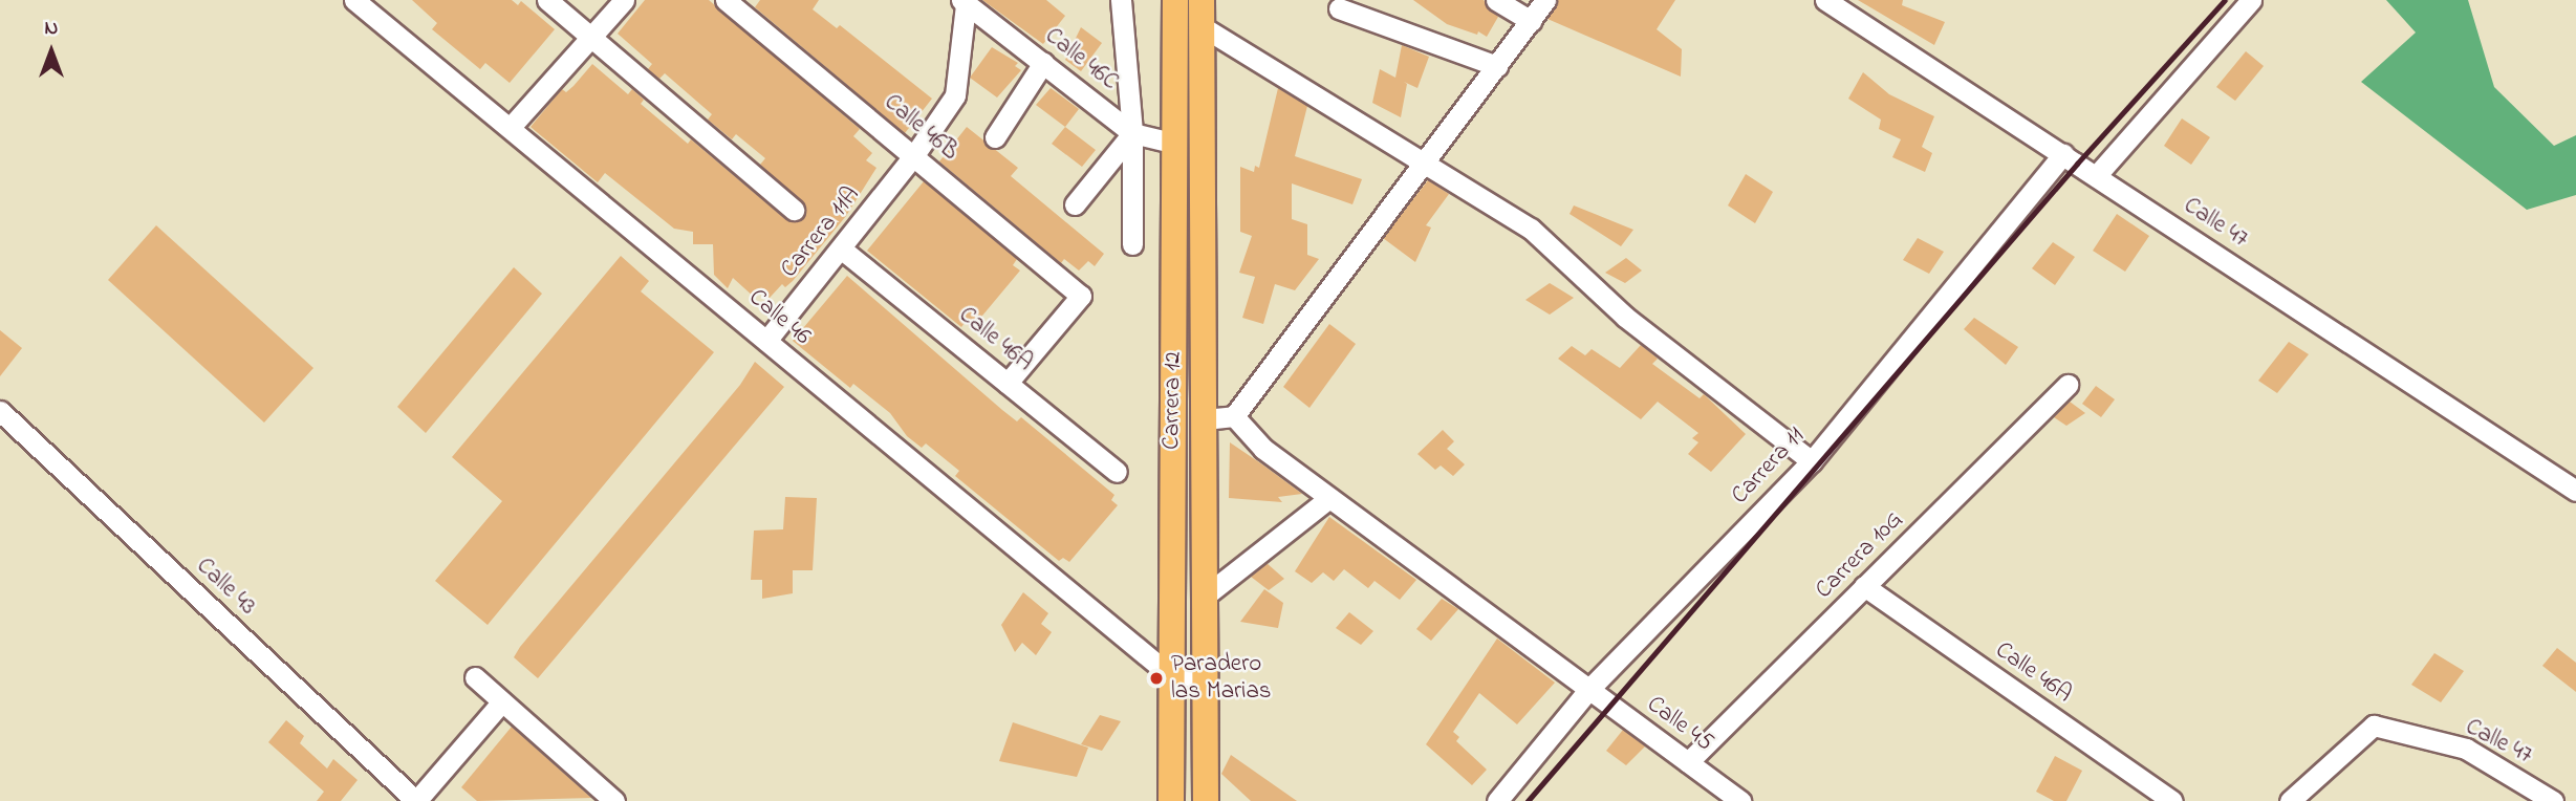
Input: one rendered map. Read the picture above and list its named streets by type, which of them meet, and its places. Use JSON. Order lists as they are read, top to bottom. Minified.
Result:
{"streets":{"main road":["Carrera 12"],"street":["Calle 46C","Calle 46B","Calle 47","Carrera 11A","Calle 46","Calle 46A","Carrera 11","Carrera 10G","Calle 43","Calle 45"]},"crossings":[["Calle 46C","Carrera 11A"],["Calle 46C","Carrera 12"],["Calle 46B","Carrera 11A"],["Calle 46B","Calle 46A"],["Calle 47","Carrera 11"],["Carrera 11A","Calle 46"],["Carrera 11A","Calle 46A"],["Calle 46","Carrera 12"],["Calle 46A","Carrera 10G"],["Carrera 11","Calle 45"],["Carrera 10G","Calle 45"]],"places":["Paradero las Marias"],"north":"top"}
